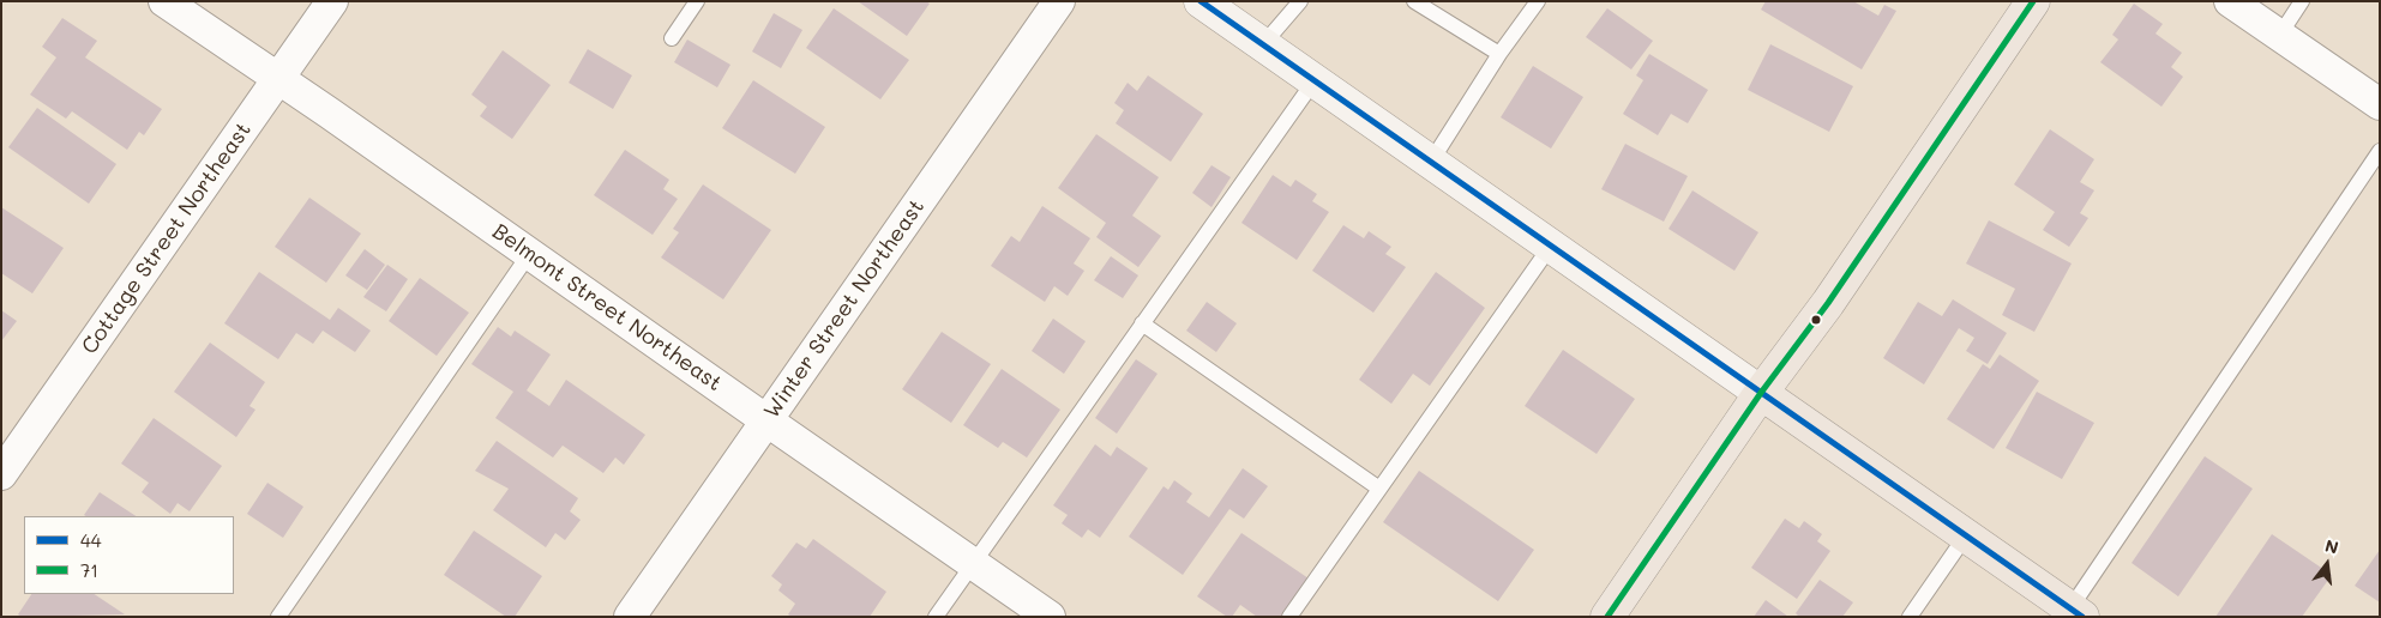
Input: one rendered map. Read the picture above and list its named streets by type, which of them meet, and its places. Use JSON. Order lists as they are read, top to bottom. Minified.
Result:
{"streets":{"street":["Cottage Street Northeast","Belmont Street Northeast","Winter Street Northeast"]},"crossings":[["Cottage Street Northeast","Belmont Street Northeast"],["Belmont Street Northeast","Winter Street Northeast"]],"lines":["transit line 44","transit line 71"],"legend":["44","71"],"north":"top"}
